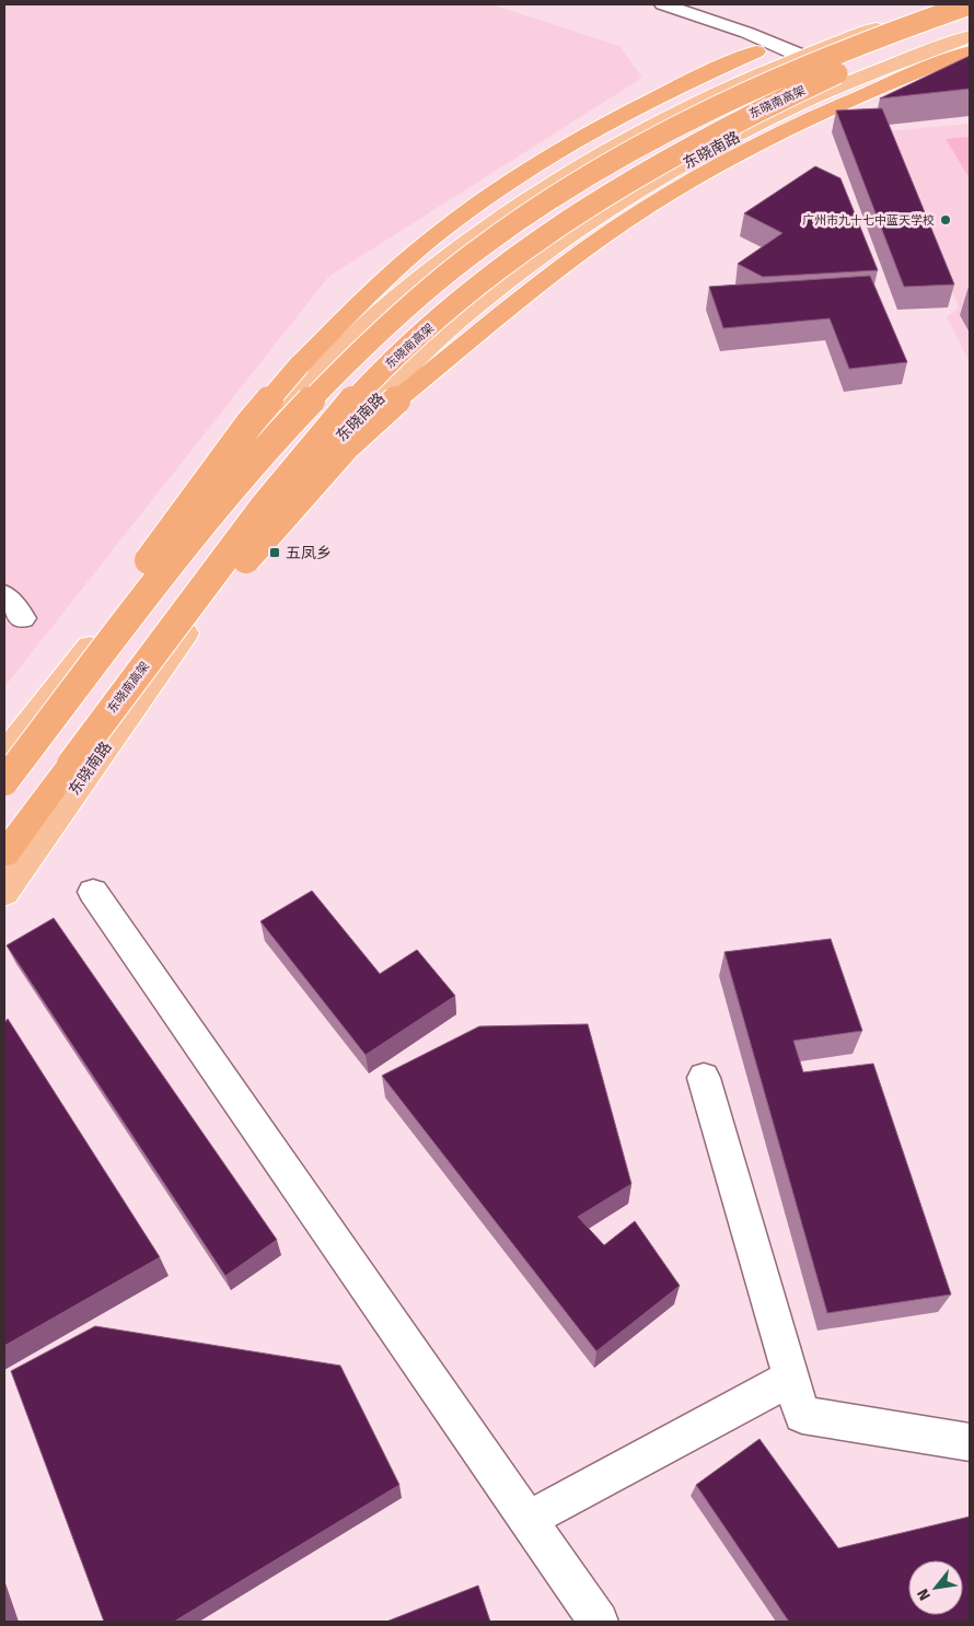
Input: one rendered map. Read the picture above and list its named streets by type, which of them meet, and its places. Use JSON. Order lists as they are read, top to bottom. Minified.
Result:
{"streets":{"highway":["东晓南高架"],"main road":["东晓南路"]},"places":{"other":["广州市九十七中蓝天学校"],"transit":["五凤乡"]},"north":"bottom left"}
